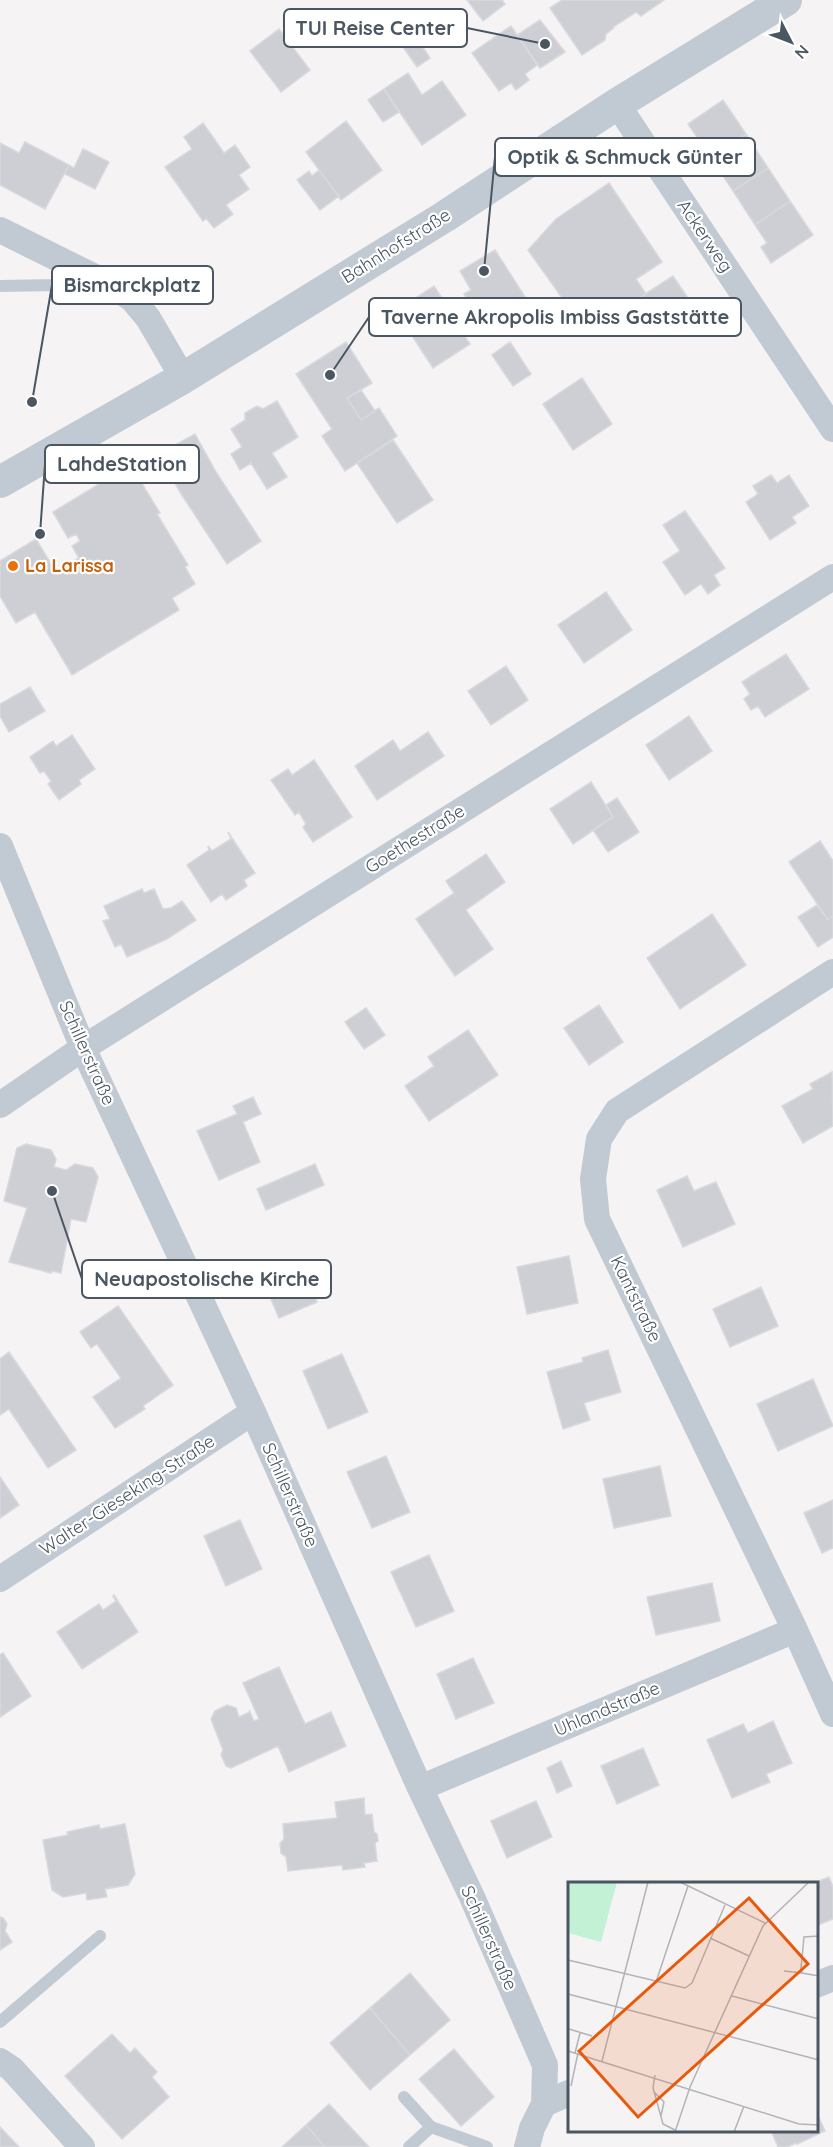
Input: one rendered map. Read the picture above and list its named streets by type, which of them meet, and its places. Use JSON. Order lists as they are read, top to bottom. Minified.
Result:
{"streets":{"street":["Ackerweg","Bahnhofstraße","Goethestraße","Schillerstraße","Kantstraße","Walter-Gieseking-Straße","Uhlandstraße"]},"crossings":[["Ackerweg","Bahnhofstraße"],["Goethestraße","Schillerstraße"],["Schillerstraße","Walter-Gieseking-Straße"],["Schillerstraße","Uhlandstraße"],["Kantstraße","Uhlandstraße"]],"places":["TUI Reise Center","Optik & Schmuck Günter","Taverne Akropolis Imbiss Gaststätte","Bismarckplatz","LahdeStation","La Larissa","Neuapostolische Kirche"],"north":"bottom right"}
